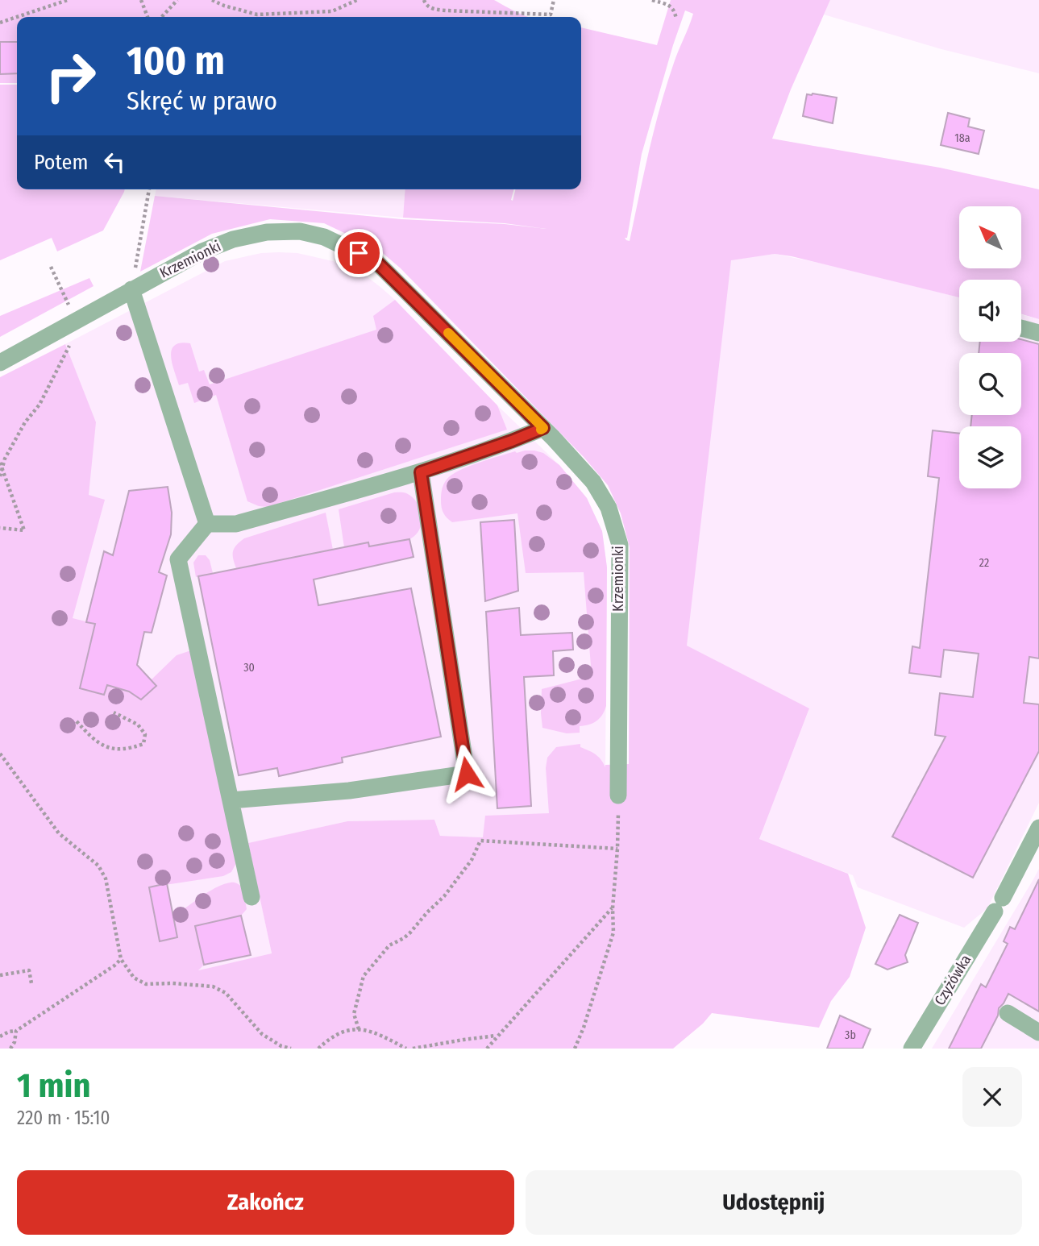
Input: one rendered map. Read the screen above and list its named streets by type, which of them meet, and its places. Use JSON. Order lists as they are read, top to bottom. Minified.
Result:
{"streets":{"street":["Krzemionki","Czyżówka"]},"house_numbers":["18a","22","30","3b"],"north":"top left","page":{"turn":["100 m","Skręć w prawo"],"then":"Potem","heading":["1 min","220 m · 15:10"],"buttons":["Zakończ","Udostępnij"]}}
